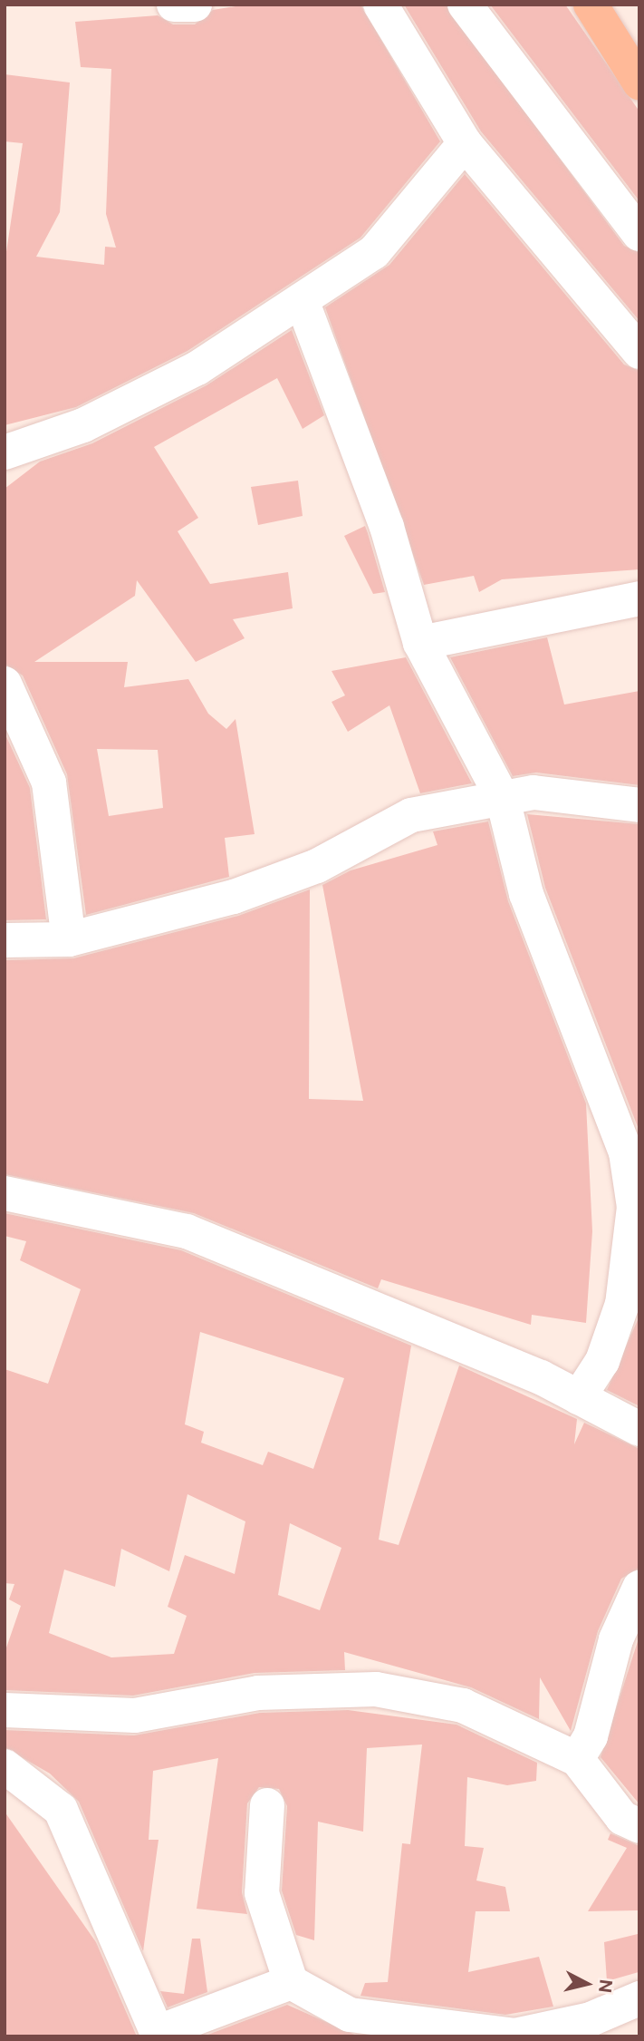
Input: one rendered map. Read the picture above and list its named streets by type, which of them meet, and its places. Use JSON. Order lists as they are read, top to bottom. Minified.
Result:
{"north":"right"}
